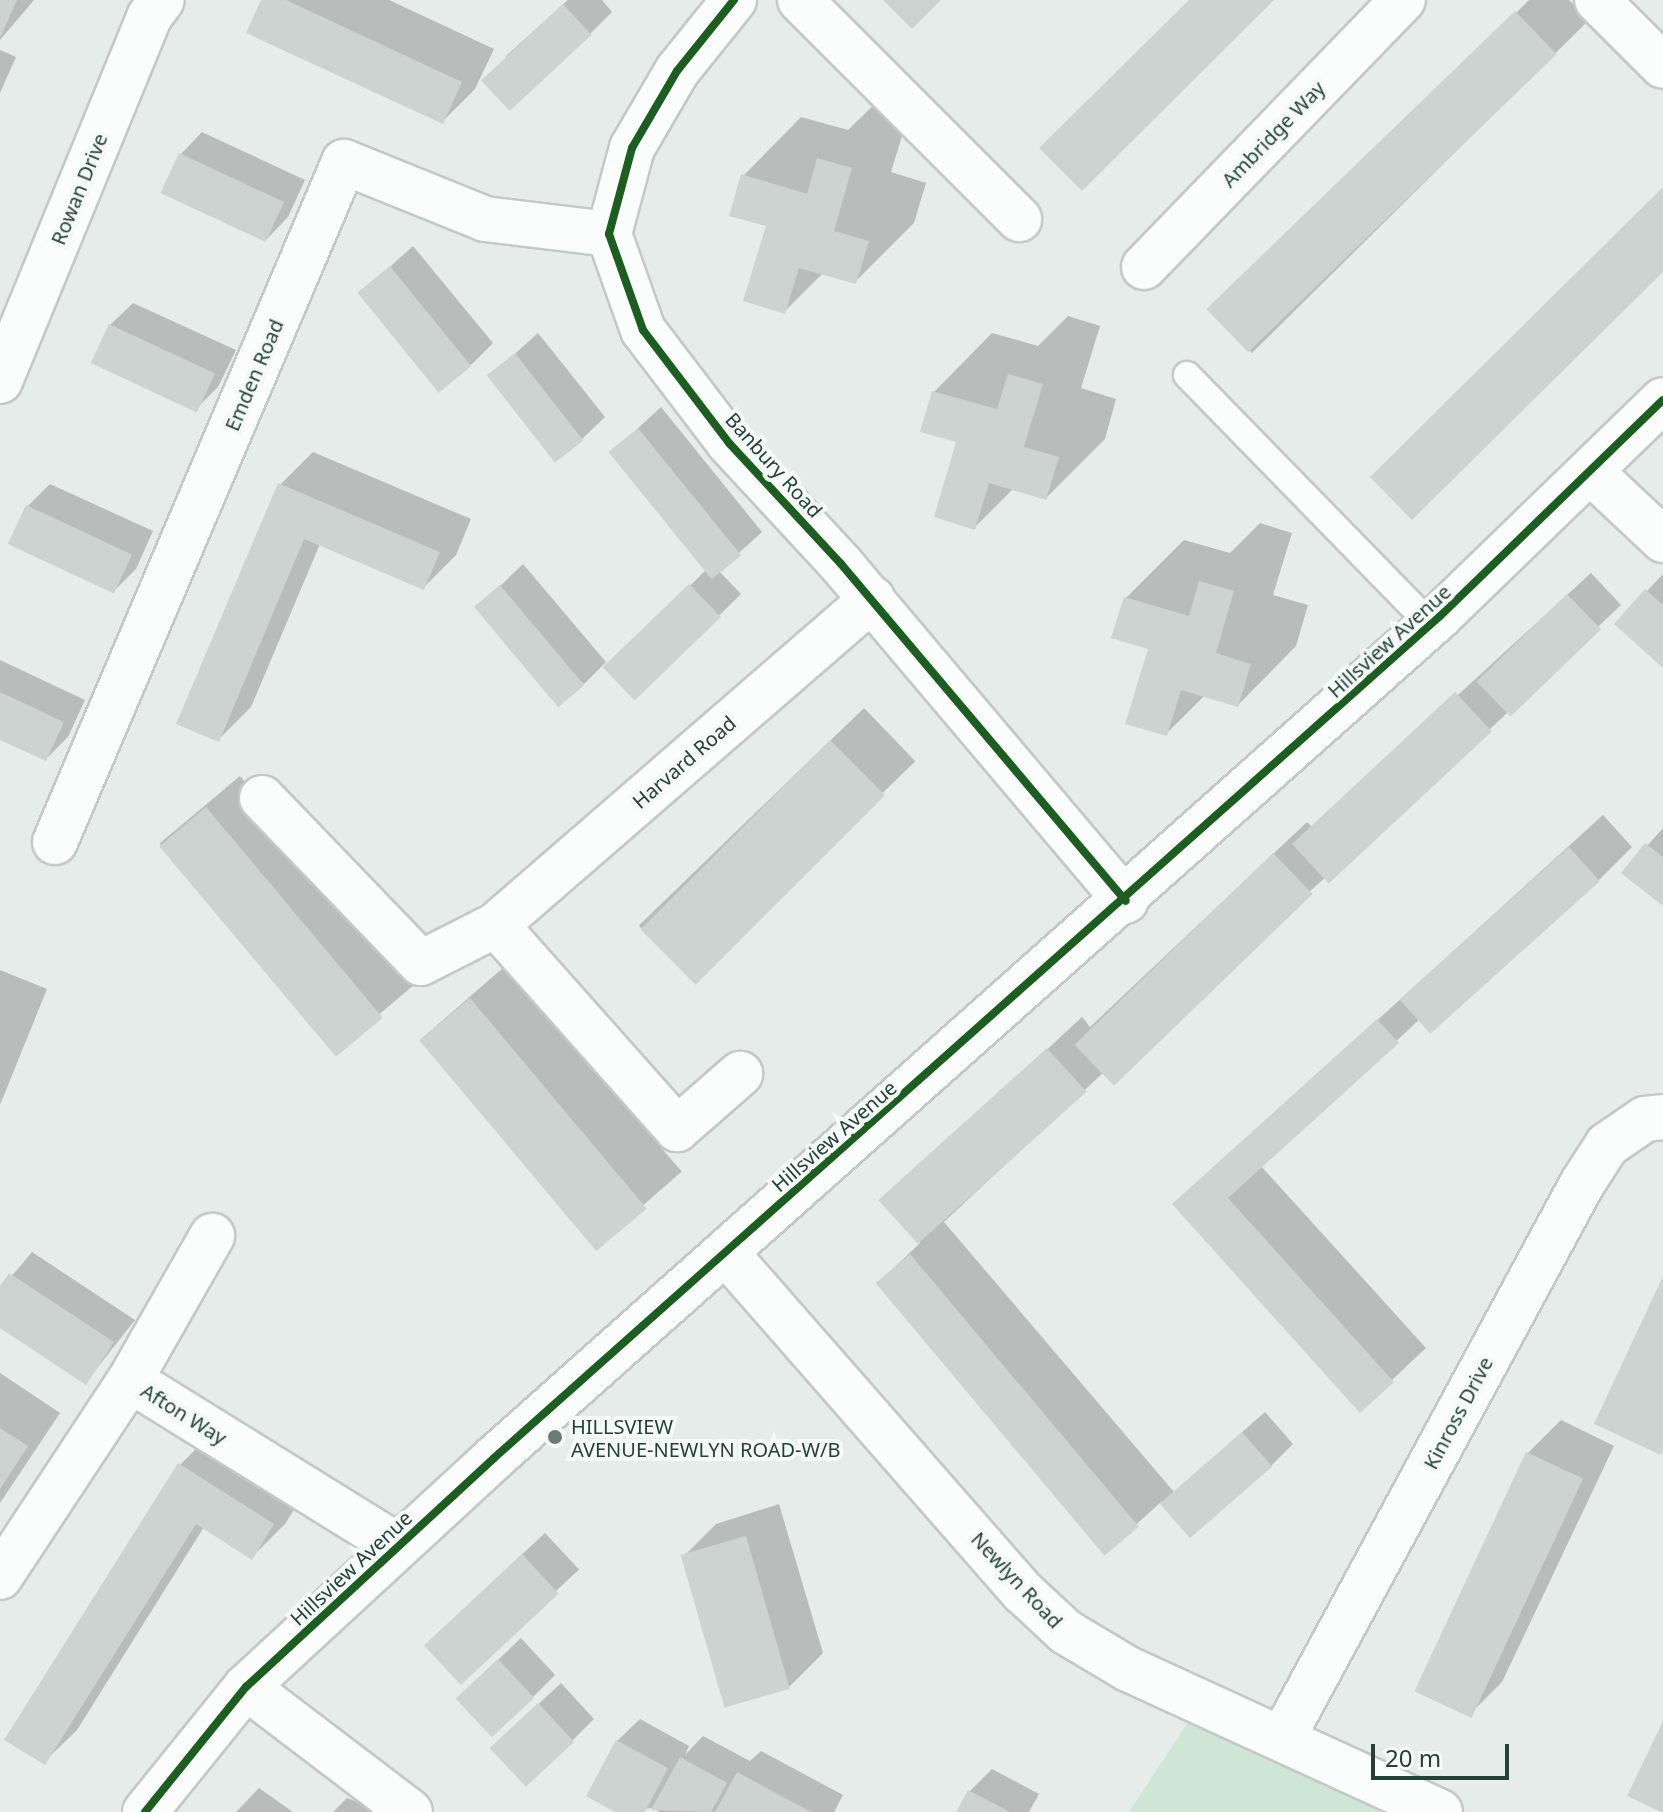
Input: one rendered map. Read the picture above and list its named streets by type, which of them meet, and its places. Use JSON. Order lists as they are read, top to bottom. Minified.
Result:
{"streets":{"street":["Ambridge Way","Rowan Drive","Emden Road","Banbury Road","Hillsview Avenue","Harvard Road","Kinross Drive","Afton Way","Newlyn Road"]},"crossings":[["Emden Road","Banbury Road"],["Banbury Road","Hillsview Avenue"],["Banbury Road","Harvard Road"],["Hillsview Avenue","Afton Way"],["Hillsview Avenue","Newlyn Road"],["Kinross Drive","Newlyn Road"]],"places":["HILLSVIEW AVENUE-NEWLYN ROAD-W/B"],"scale_bar":"20 m"}
